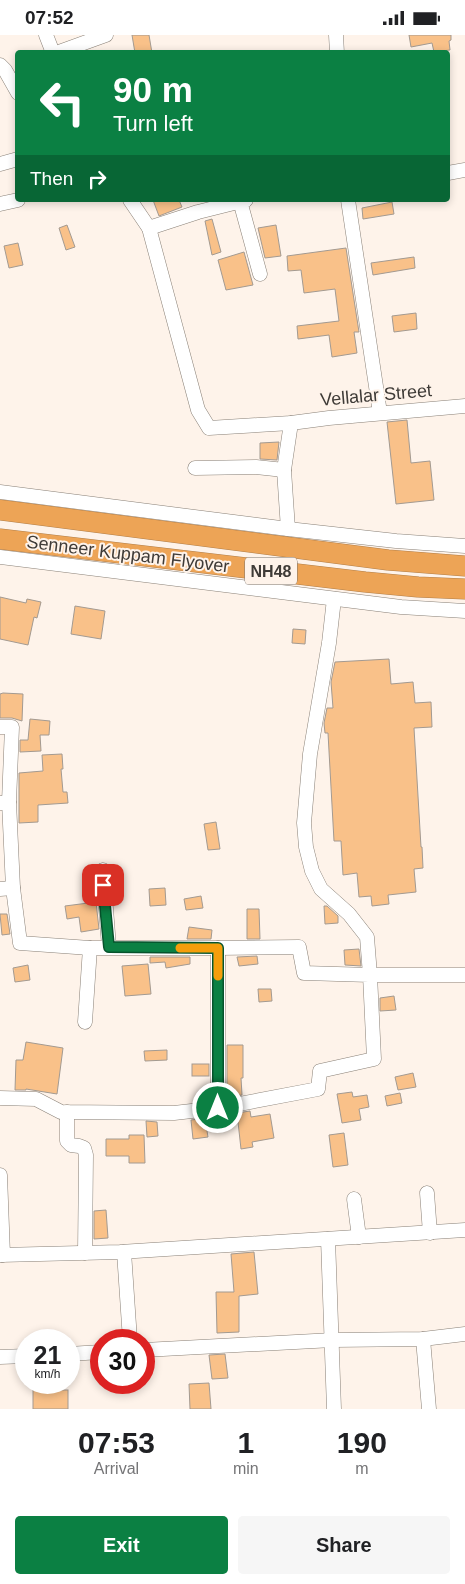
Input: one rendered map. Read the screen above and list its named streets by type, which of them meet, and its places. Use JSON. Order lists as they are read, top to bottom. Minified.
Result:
{"streets":{"highway":["Senneer Kuppam Flyover","NH48"],"street":["Vellalar Street"]},"page":{"status":"07:52","turn":["90 m","Turn left"],"then":"Then","speed":"21 km/h","limit":"30","eta":["07:53","Arrival","1","min","190","m"],"buttons":["Exit","Share"]}}
